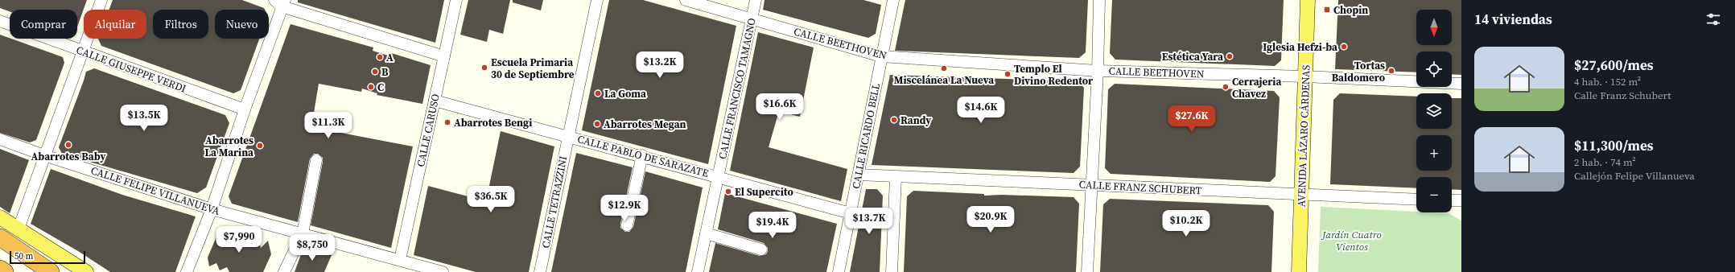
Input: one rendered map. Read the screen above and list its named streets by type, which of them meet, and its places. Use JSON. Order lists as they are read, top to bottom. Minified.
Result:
{"streets":{"main road":["AVENIDA LÁZARO CÁRDENAS"],"street":["CALLE BEETHOVEN","CALLE GIUSEPPE VERDI","CALLE FRANCISCO TAMAGNO","CALLE CARUSO","CALLE RICARDO BELL","CALLE PABLO DE SARAZATE","CALLE FRANZ SCHUBERT","CALLE FELIPE VILLANUEVA","CALLE TETRAZZINI"]},"crossings":[["CALLE BEETHOVEN","CALLE FRANCISCO TAMAGNO"],["CALLE BEETHOVEN","CALLE RICARDO BELL"],["CALLE BEETHOVEN","AVENIDA LÁZARO CÁRDENAS"],["CALLE FRANCISCO TAMAGNO","CALLE PABLO DE SARAZATE"],["CALLE CARUSO","CALLE PABLO DE SARAZATE"],["CALLE CARUSO","CALLE FELIPE VILLANUEVA"],["CALLE RICARDO BELL","CALLE PABLO DE SARAZATE"],["CALLE RICARDO BELL","CALLE FRANZ SCHUBERT"],["AVENIDA LÁZARO CÁRDENAS","CALLE FRANZ SCHUBERT"],["CALLE PABLO DE SARAZATE","CALLE TETRAZZINI"]],"parks":["Jardín Cuatro Vientos"],"places":{"transit":["Chopin"],"other":["Iglesia Hefzi-ba","Estética Yara","A","Escuela Primaria 30 de Septiembre","Miscelánea La Nueva","Tortas Baldomero","B","Templo El Divino Redentor","C","Cerrajeria Chavez","La Goma","Randy","Abarrotes Bengi","Abarrotes Megan","Abarrotes Baby","Abarrotes La Marina","El Supercito"]},"scale_bar":"50 m","north":"bottom","page":{"heading":"14 viviendas","map_buttons":["+","−"],"chip":["Comprar","Alquilar","Filtros","Nuevo"],"list":[{"name":"$27,600/mes","note":"4 hab. · 152 m² · Calle Franz Schubert"},{"name":"$11,300/mes","note":"2 hab. · 74 m² · Callejón Felipe Villanueva"}],"price":["$13.2K","$16.6K","$14.6K","$13.5K","$27.6K","$11.3K","$36.5K","$12.9K","$20.9K","$13.7K","$10.2K","$19.4K","$7,990","$8,750"],"scale":"50 m"}}
